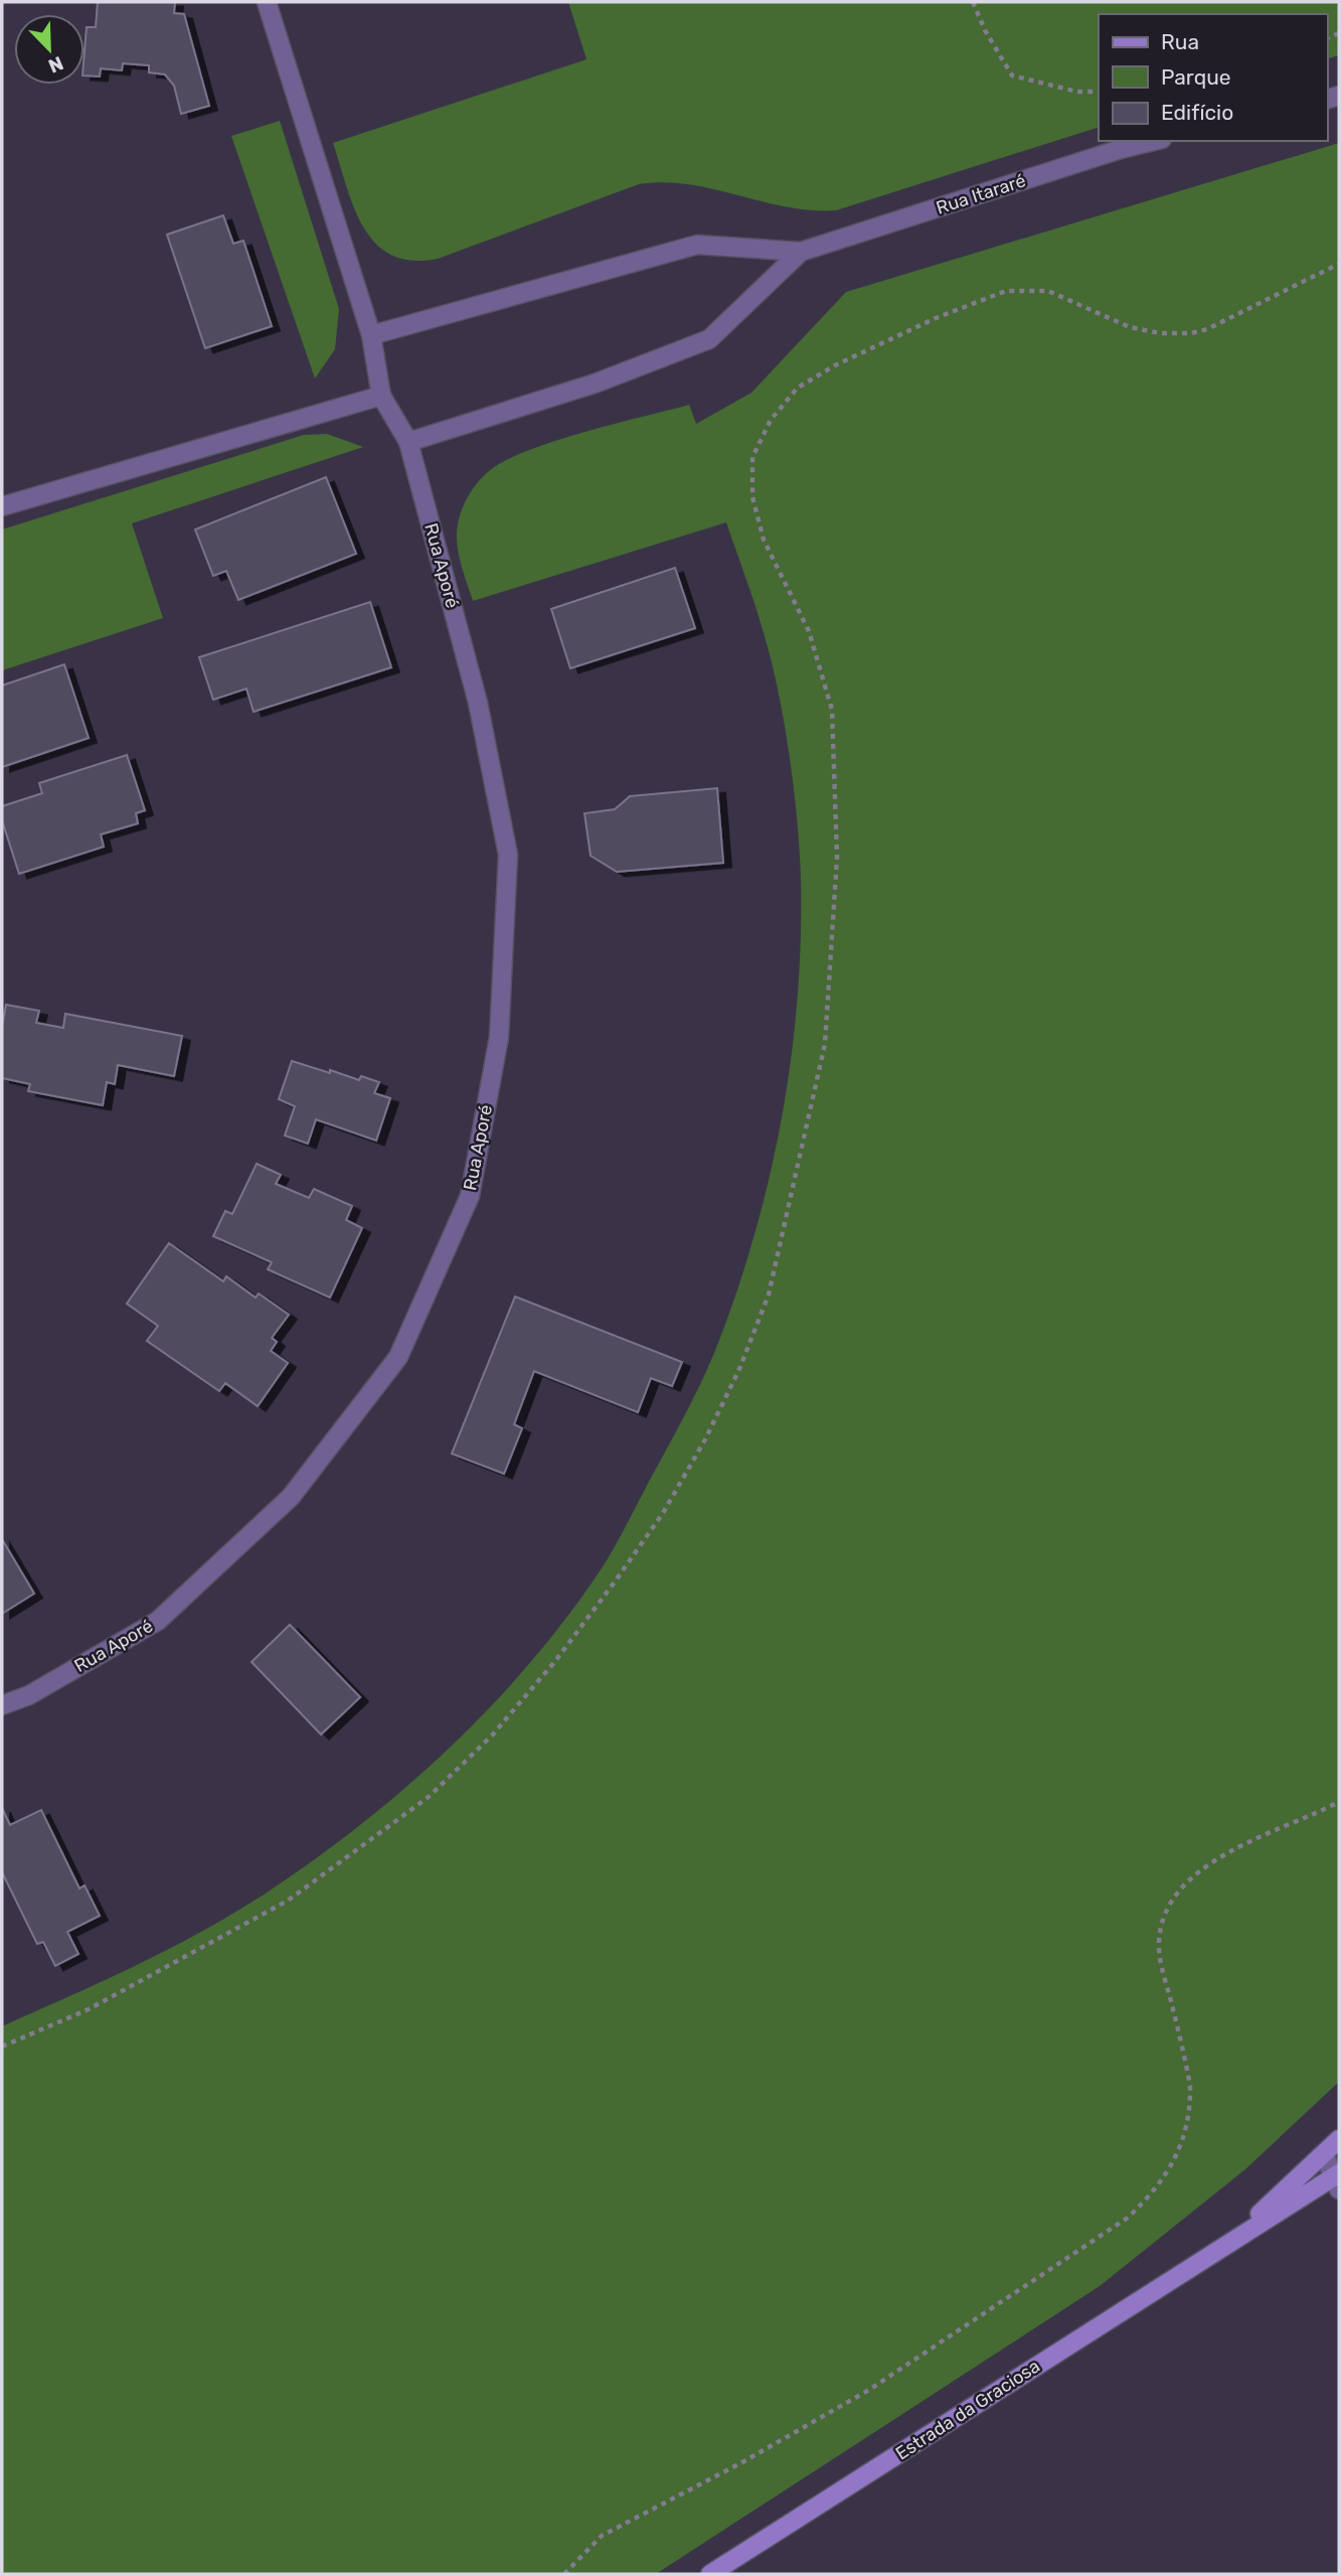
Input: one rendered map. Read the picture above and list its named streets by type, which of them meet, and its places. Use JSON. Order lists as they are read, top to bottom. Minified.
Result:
{"streets":{"main road":["Estrada da Graciosa"],"street":["Rua Itararé","Rua Aporé"]},"legend":["Rua","Parque","Edifício"],"north":"bottom right"}
